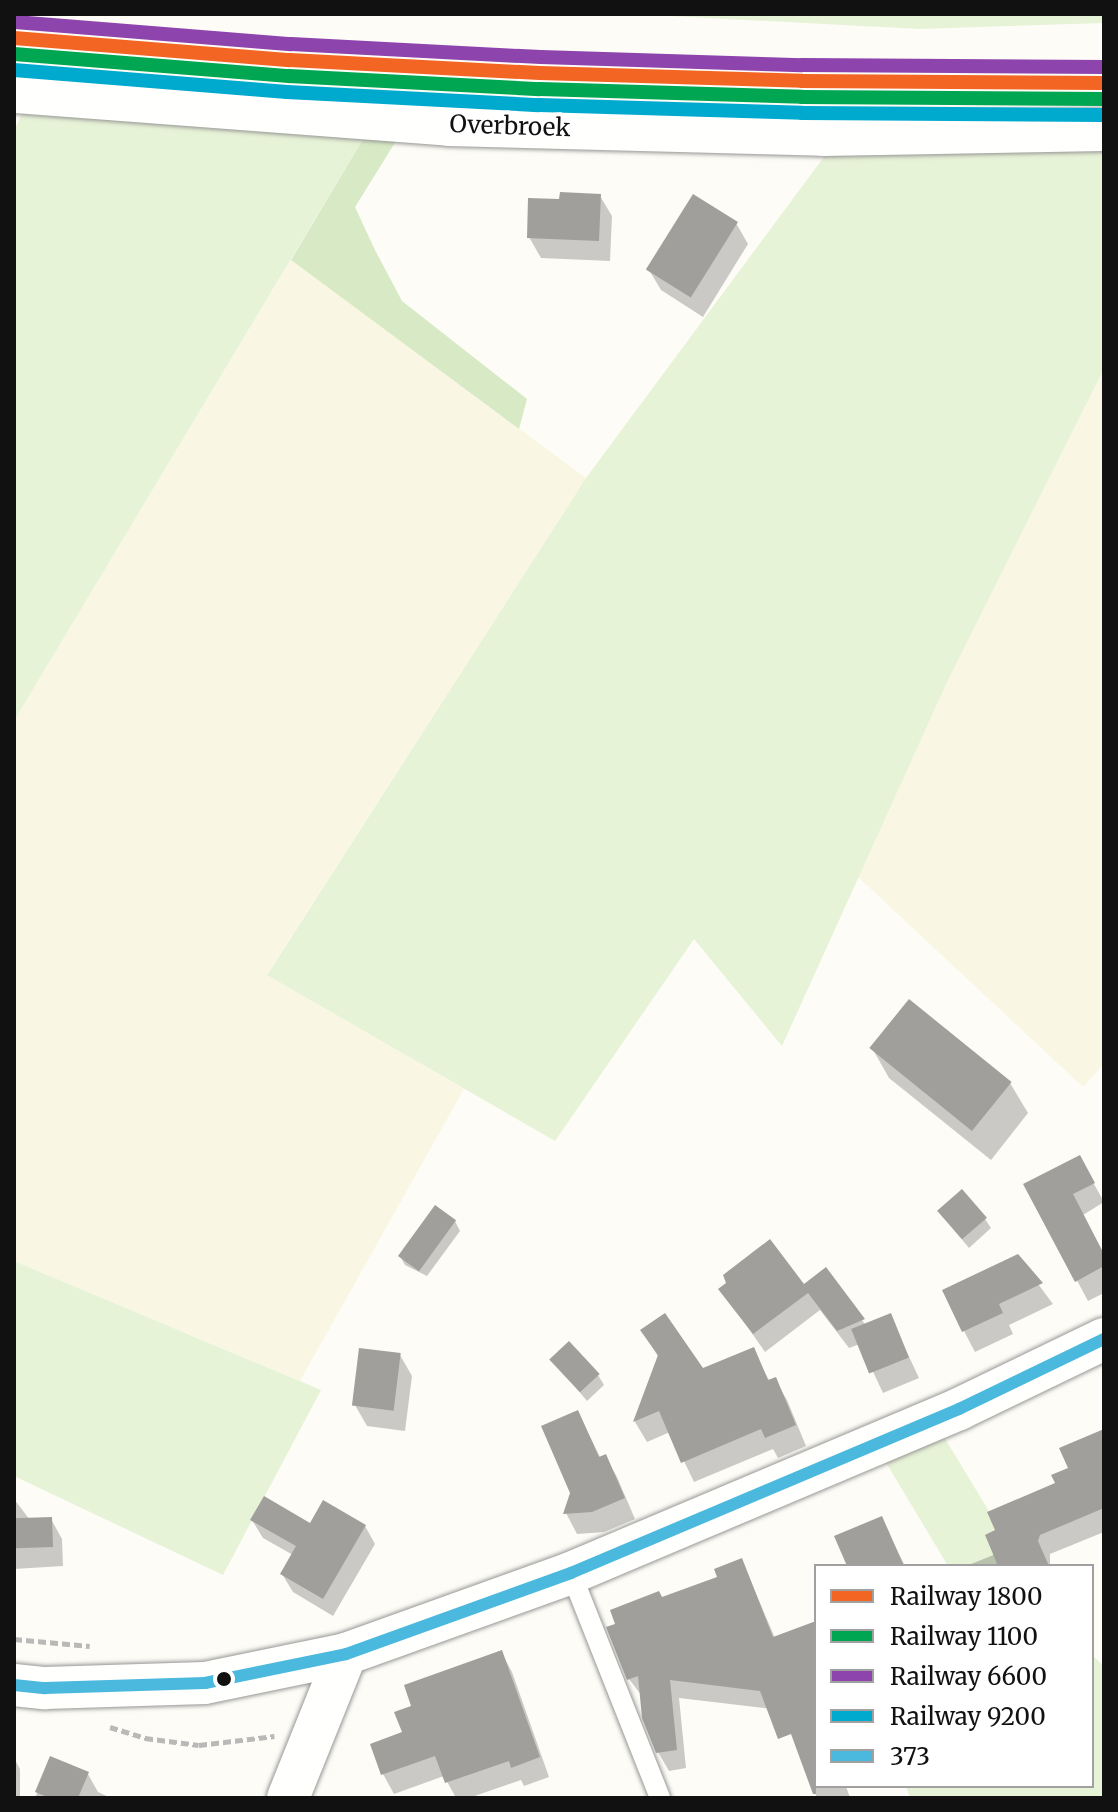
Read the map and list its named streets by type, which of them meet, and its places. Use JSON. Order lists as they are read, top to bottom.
{
  "streets": {
    "street": ["Overbroek"]
  },
  "lines": [
    "rail line 6600",
    "rail line 1800",
    "rail line 1100",
    "rail line 9200",
    "transit line 373"
  ],
  "legend": [
    "Railway 1800",
    "Railway 1100",
    "Railway 6600",
    "Railway 9200",
    "373"
  ]
}
